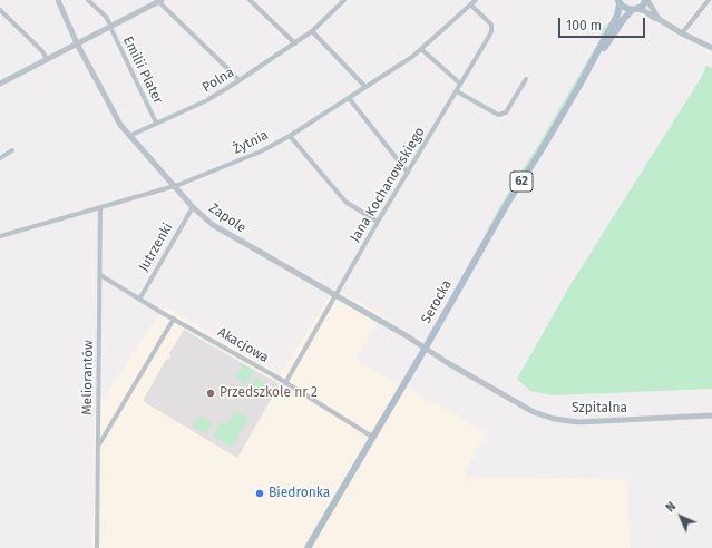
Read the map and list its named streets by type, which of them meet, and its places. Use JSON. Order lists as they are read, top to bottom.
{
  "streets": {
    "main road": ["62", "Serocka"],
    "street": [
      "Emilii Plater",
      "Polna",
      "Żytnia",
      "Jana Kochanowskiego",
      "Zapole",
      "Jutrzenki",
      "Akacjowa",
      "Meliorantów",
      "Szpitalna"
    ]
  },
  "crossings": [
    ["Emilii Plater", "Polna"],
    ["Polna", "Zapole"],
    ["Żytnia", "Jana Kochanowskiego"],
    ["Żytnia", "Zapole"],
    ["Żytnia", "Meliorantów"],
    ["62", "Serocka"],
    ["Jana Kochanowskiego", "Zapole"],
    ["Jana Kochanowskiego", "Akacjowa"],
    ["Zapole", "Jutrzenki"],
    ["Zapole", "Serocka"],
    ["Zapole", "Szpitalna"],
    ["Jutrzenki", "Akacjowa"],
    ["Serocka", "Akacjowa"],
    ["Serocka", "Szpitalna"],
    ["Akacjowa", "Meliorantów"]
  ],
  "places": ["Przedszkole nr 2", "Biedronka"],
  "scale_bar": "100 m",
  "north": "top left"
}
